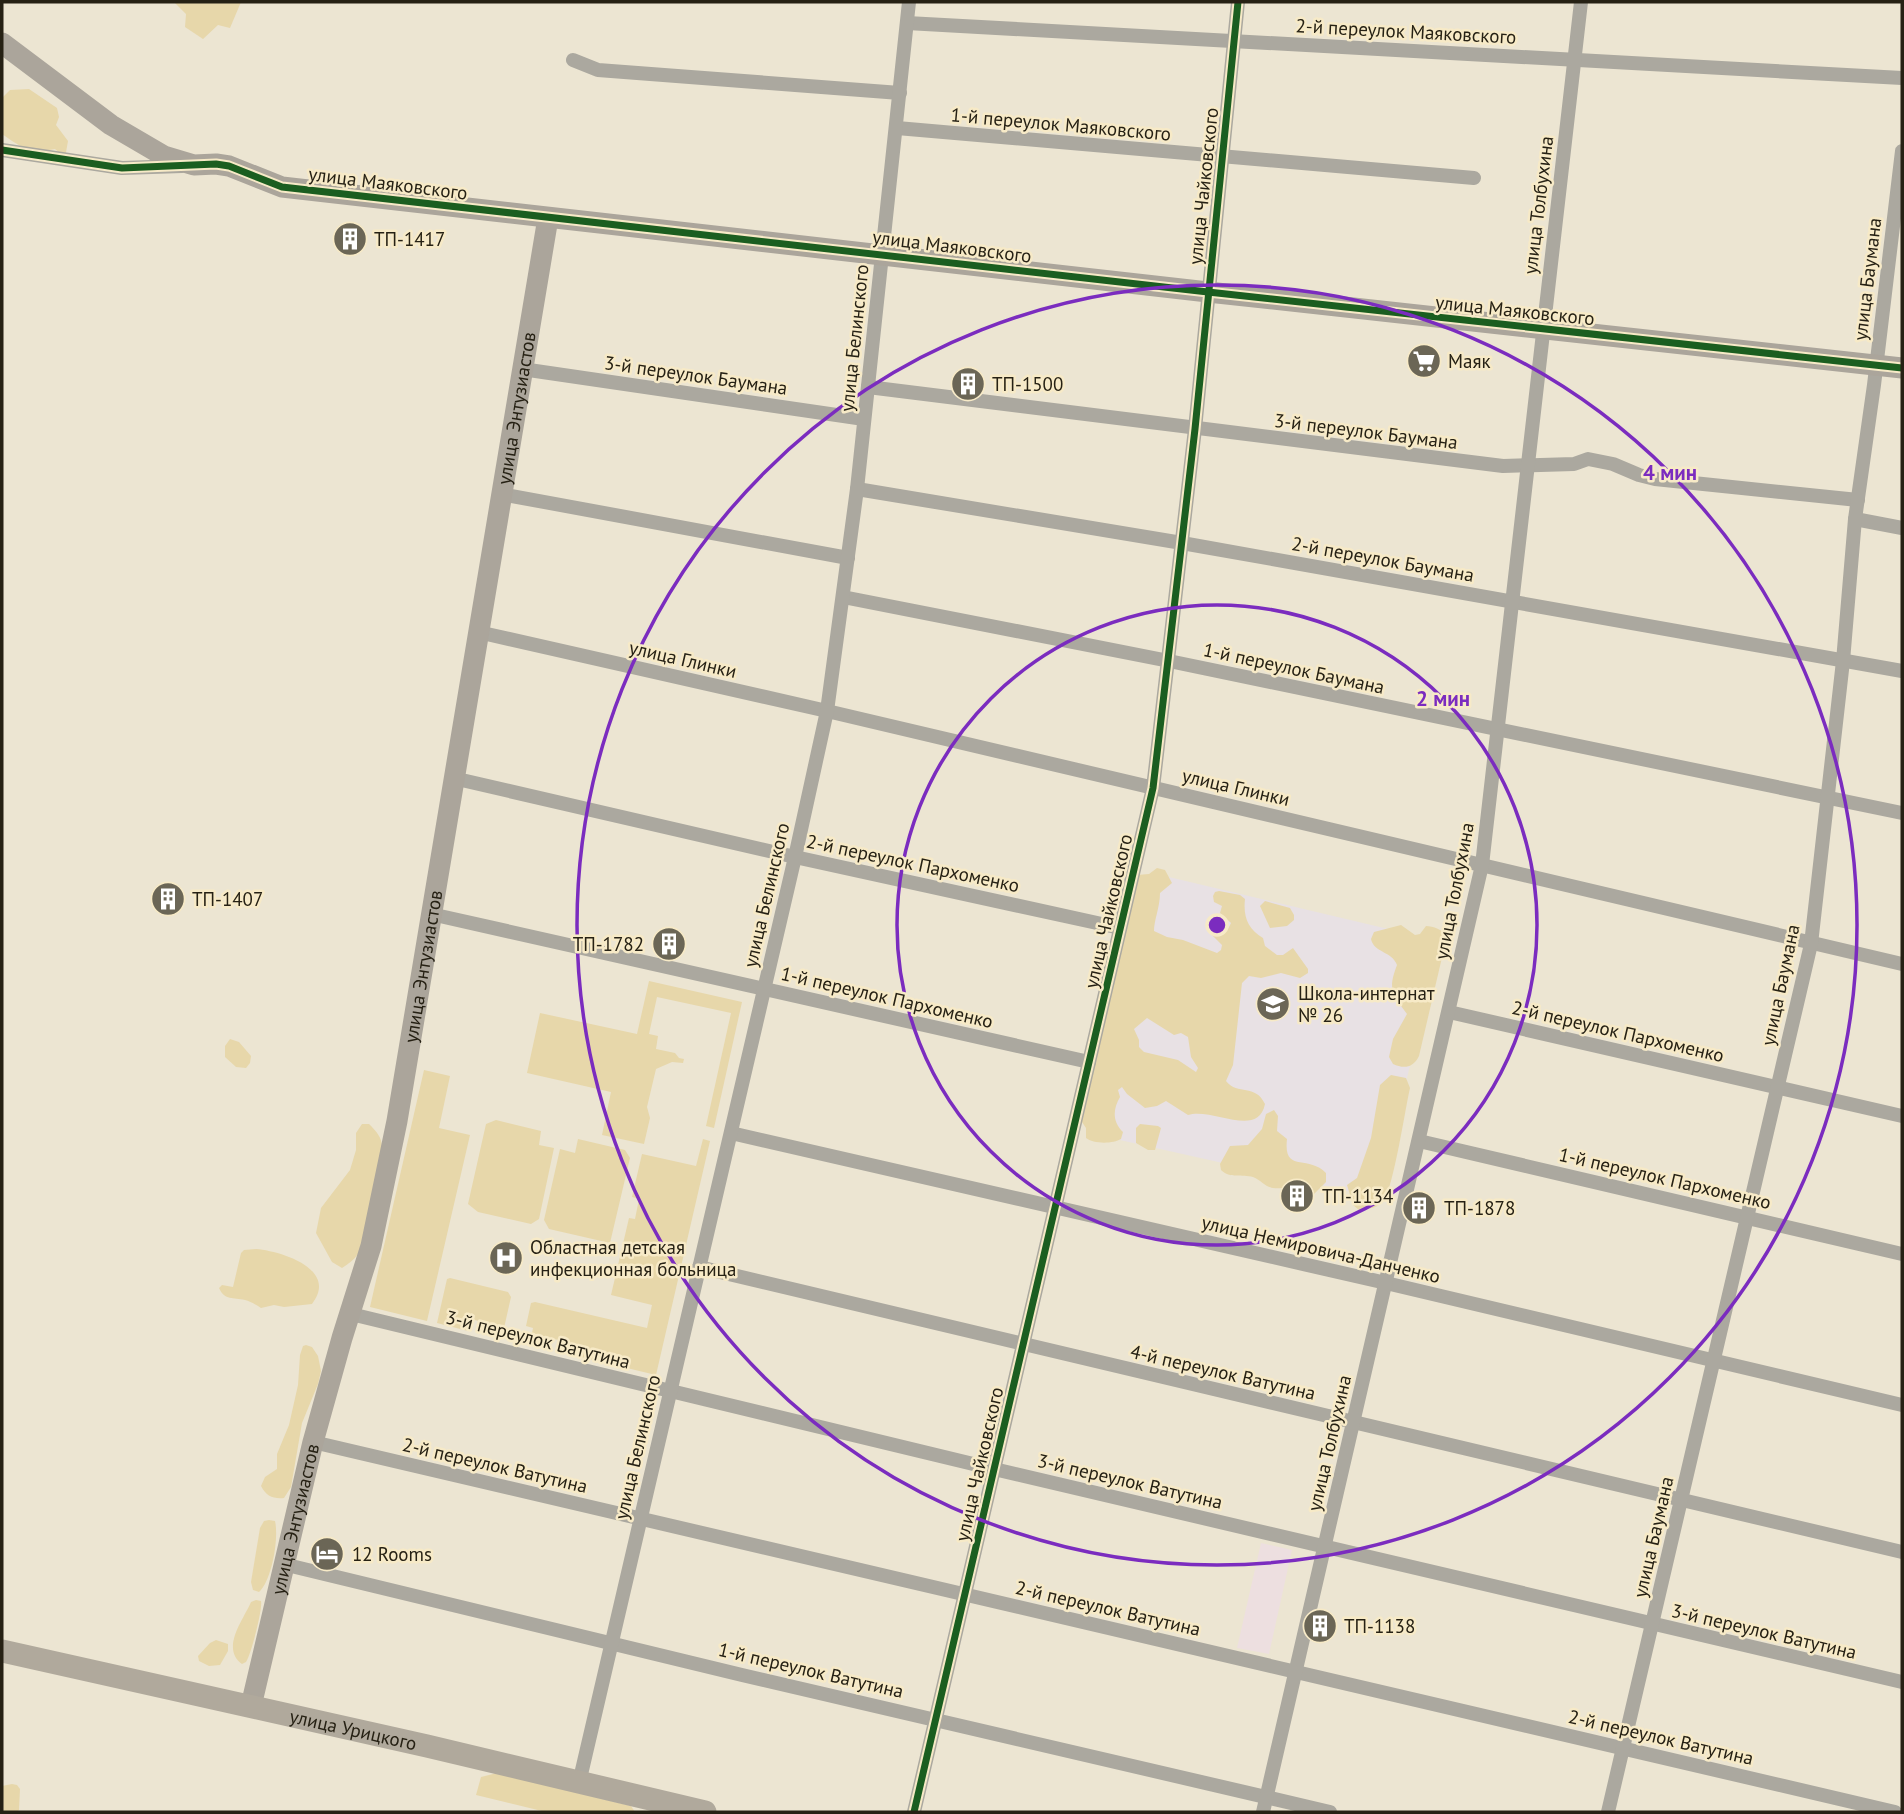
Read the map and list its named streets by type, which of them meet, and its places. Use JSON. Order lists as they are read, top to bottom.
{
  "streets": {
    "main road": ["улица Урицкого"],
    "street": [
      "2-й переулок Маяковского",
      "1-й переулок Маяковского",
      "улица Маяковского",
      "улица Чайковского",
      "улица Толбухина",
      "улица Баумана",
      "улица Белинского",
      "3-й переулок Баумана",
      "улица Энтузиастов",
      "2-й переулок Баумана",
      "улица Глинки",
      "1-й переулок Баумана",
      "2-й переулок Пархоменко",
      "1-й переулок Пархоменко",
      "улица Немировича-Данченко",
      "3-й переулок Ватутина",
      "4-й переулок Ватутина",
      "2-й переулок Ватутина",
      "1-й переулок Ватутина"
    ]
  },
  "crossings": [
    ["2-й переулок Маяковского", "улица Чайковского"],
    ["2-й переулок Маяковского", "улица Толбухина"],
    ["2-й переулок Маяковского", "улица Белинского"],
    ["1-й переулок Маяковского", "улица Чайковского"],
    ["1-й переулок Маяковского", "улица Белинского"],
    ["улица Маяковского", "улица Чайковского"],
    ["улица Маяковского", "улица Толбухина"],
    ["улица Маяковского", "улица Баумана"],
    ["улица Маяковского", "улица Белинского"],
    ["улица Маяковского", "улица Энтузиастов"],
    ["улица Чайковского", "3-й переулок Баумана"],
    ["улица Чайковского", "2-й переулок Баумана"],
    ["улица Чайковского", "улица Глинки"],
    ["улица Чайковского", "1-й переулок Баумана"],
    ["улица Чайковского", "2-й переулок Пархоменко"],
    ["улица Чайковского", "1-й переулок Пархоменко"],
    ["улица Чайковского", "улица Немировича-Данченко"],
    ["улица Чайковского", "3-й переулок Ватутина"],
    ["улица Чайковского", "4-й переулок Ватутина"],
    ["улица Чайковского", "2-й переулок Ватутина"],
    ["улица Чайковского", "1-й переулок Ватутина"],
    ["улица Толбухина", "3-й переулок Баумана"],
    ["улица Толбухина", "2-й переулок Баумана"],
    ["улица Толбухина", "улица Глинки"],
    ["улица Толбухина", "1-й переулок Баумана"],
    ["улица Толбухина", "2-й переулок Пархоменко"],
    ["улица Толбухина", "1-й переулок Пархоменко"],
    ["улица Толбухина", "улица Немировича-Данченко"],
    ["улица Толбухина", "3-й переулок Ватутина"],
    ["улица Толбухина", "4-й переулок Ватутина"],
    ["улица Толбухина", "2-й переулок Ватутина"],
    ["улица Толбухина", "1-й переулок Ватутина"],
    ["улица Баумана", "3-й переулок Баумана"],
    ["улица Баумана", "2-й переулок Баумана"],
    ["улица Баумана", "улица Глинки"],
    ["улица Баумана", "1-й переулок Баумана"],
    ["улица Баумана", "2-й переулок Пархоменко"],
    ["улица Баумана", "1-й переулок Пархоменко"],
    ["улица Баумана", "улица Немировича-Данченко"],
    ["улица Баумана", "3-й переулок Ватутина"],
    ["улица Баумана", "4-й переулок Ватутина"],
    ["улица Баумана", "2-й переулок Ватутина"],
    ["улица Белинского", "3-й переулок Баумана"],
    ["улица Белинского", "2-й переулок Баумана"],
    ["улица Белинского", "улица Глинки"],
    ["улица Белинского", "1-й переулок Баумана"],
    ["улица Белинского", "2-й переулок Пархоменко"],
    ["улица Белинского", "1-й переулок Пархоменко"],
    ["улица Белинского", "улица Немировича-Данченко"],
    ["улица Белинского", "3-й переулок Ватутина"],
    ["улица Белинского", "4-й переулок Ватутина"],
    ["улица Белинского", "2-й переулок Ватутина"],
    ["улица Белинского", "1-й переулок Ватутина"],
    ["улица Белинского", "улица Урицкого"],
    ["3-й переулок Баумана", "улица Энтузиастов"],
    ["улица Энтузиастов", "улица Глинки"],
    ["улица Энтузиастов", "2-й переулок Пархоменко"],
    ["улица Энтузиастов", "1-й переулок Пархоменко"],
    ["улица Энтузиастов", "3-й переулок Ватутина"],
    ["улица Энтузиастов", "2-й переулок Ватутина"],
    ["улица Энтузиастов", "1-й переулок Ватутина"],
    ["улица Энтузиастов", "улица Урицкого"]
  ],
  "places": {
    "building": [
      "ТП-1417",
      "ТП-1500",
      "ТП-1407",
      "ТП-1782",
      "ТП-1134",
      "ТП-1878",
      "ТП-1138"
    ],
    "supermarket": ["Маяк"],
    "school or university": ["Школа-интернат № 26"],
    "hospital": ["Областная детская инфекционная больница"],
    "hotel": ["12 Rooms"]
  },
  "rings": ["4 мин", "2 мин"]
}
